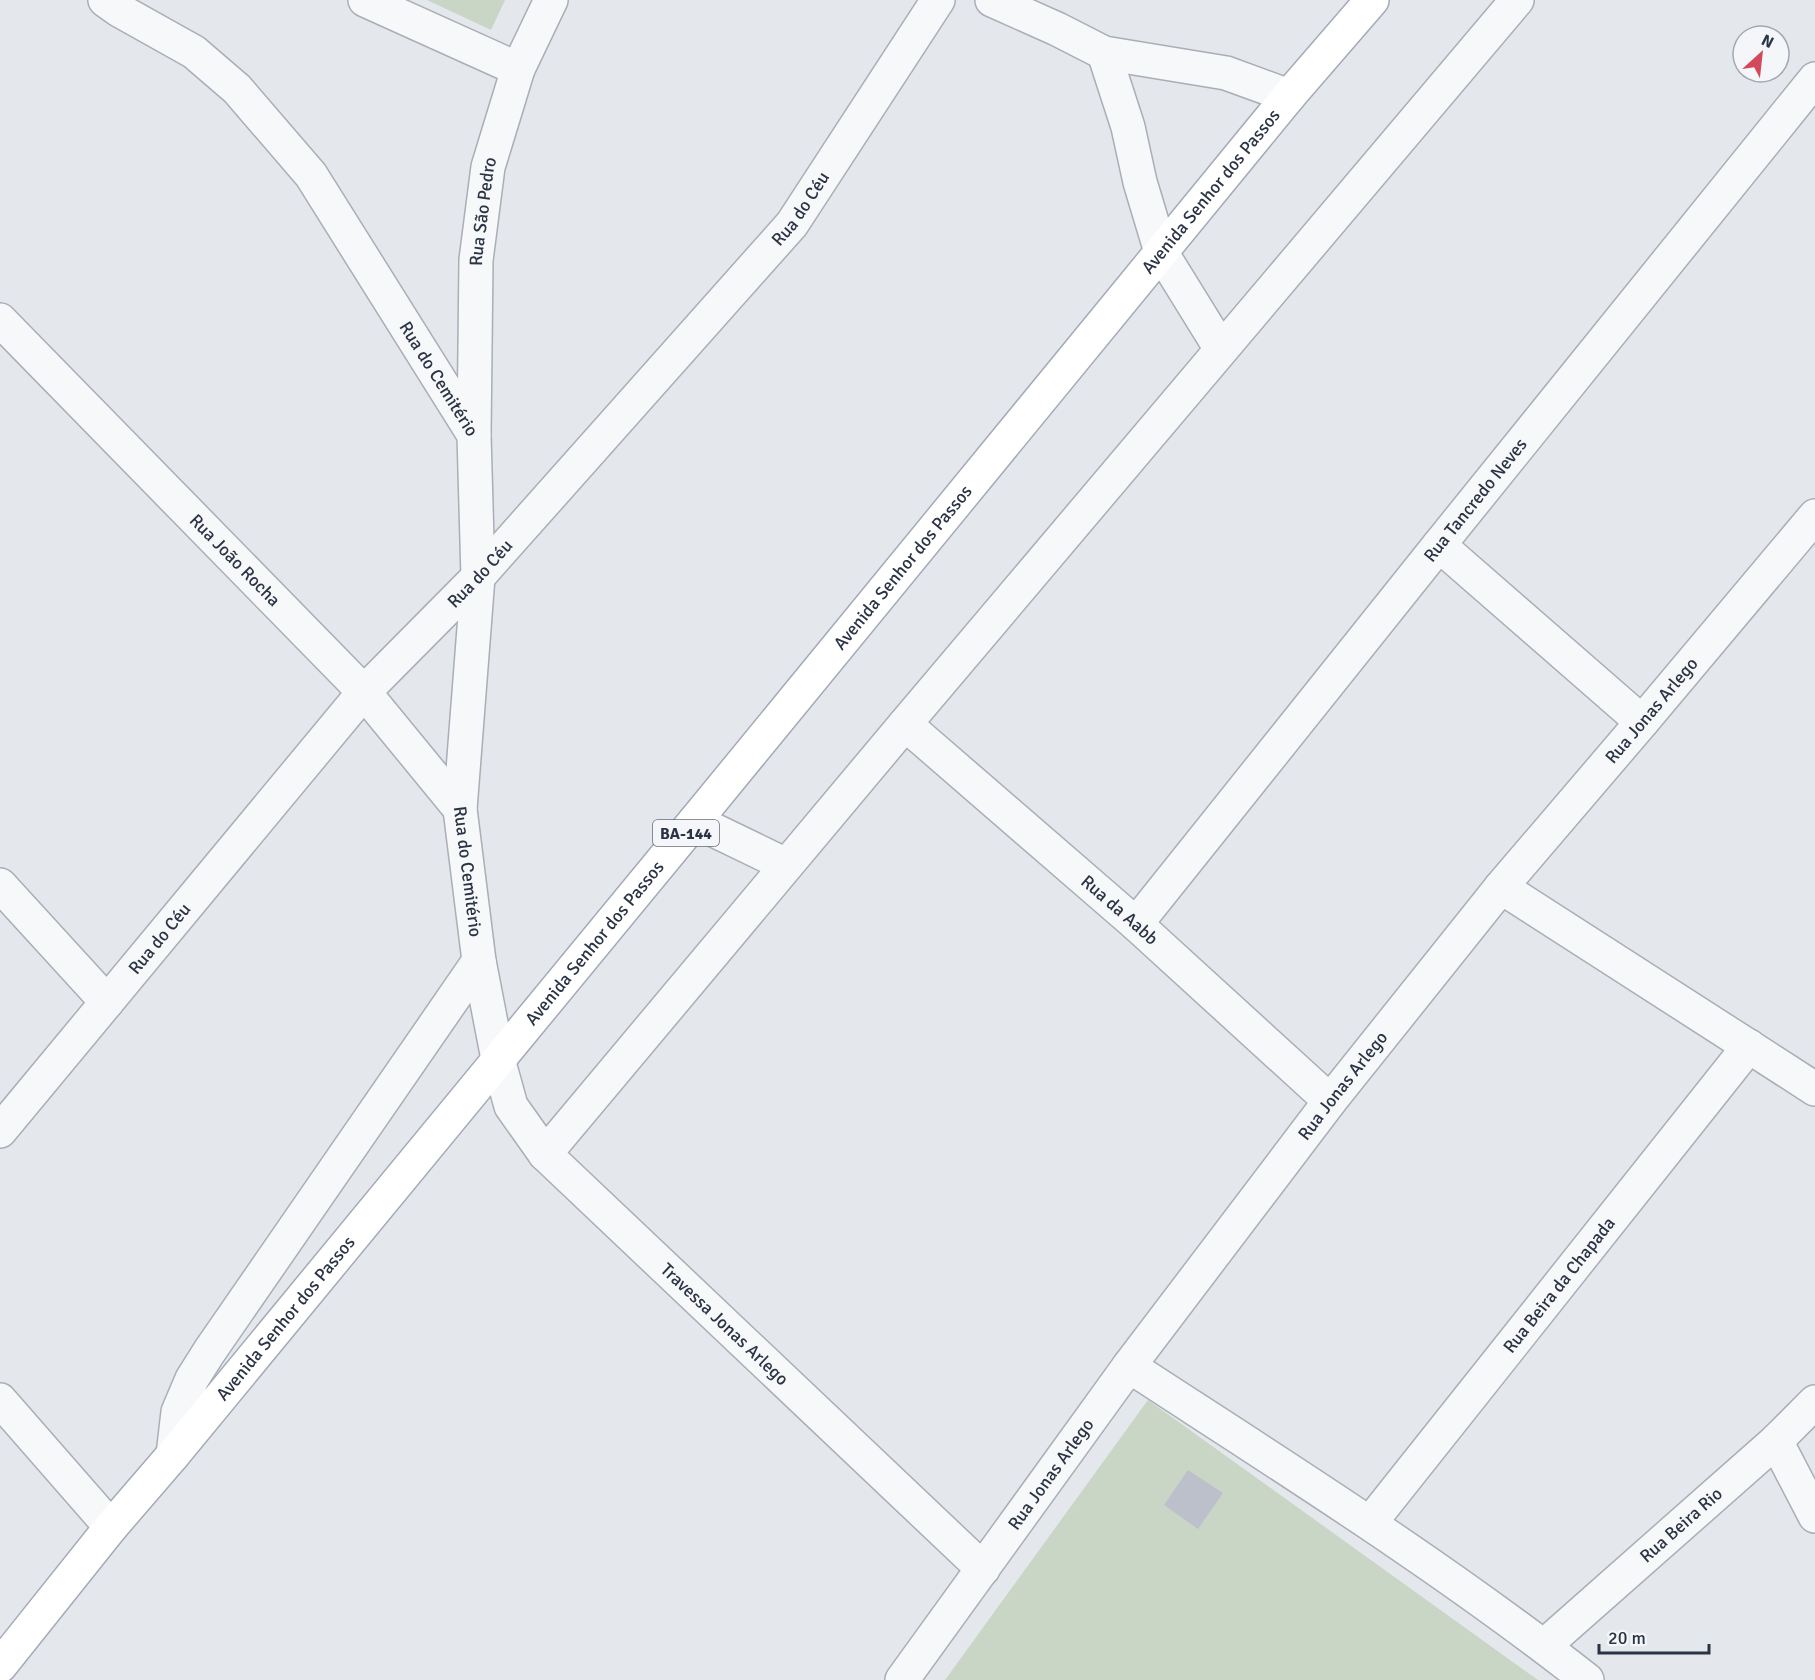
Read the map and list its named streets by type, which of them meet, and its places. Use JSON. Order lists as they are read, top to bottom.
{
  "streets": {
    "main road": ["Avenida Senhor dos Passos", "BA-144"],
    "street": [
      "Rua do Céu",
      "Rua São Pedro",
      "Rua do Cemitério",
      "Rua Tancredo Neves",
      "Rua João Rocha",
      "Rua Jonas Arlego",
      "Rua da Aabb",
      "Rua Beira da Chapada",
      "Travessa Jonas Arlego",
      "Rua Beira Rio"
    ]
  },
  "crossings": [
    ["Avenida Senhor dos Passos", "Rua do Cemitério"],
    ["Avenida Senhor dos Passos", "Travessa Jonas Arlego"],
    ["Rua do Céu", "Rua do Cemitério"],
    ["Rua do Céu", "Rua João Rocha"],
    ["Rua São Pedro", "Rua do Cemitério"],
    ["Rua do Cemitério", "Rua João Rocha"],
    ["Rua do Cemitério", "Travessa Jonas Arlego"],
    ["Rua Tancredo Neves", "Rua da Aabb"],
    ["Rua Jonas Arlego", "Rua da Aabb"],
    ["Rua Jonas Arlego", "Travessa Jonas Arlego"]
  ],
  "scale_bar": "20 m",
  "north": "top right"
}
